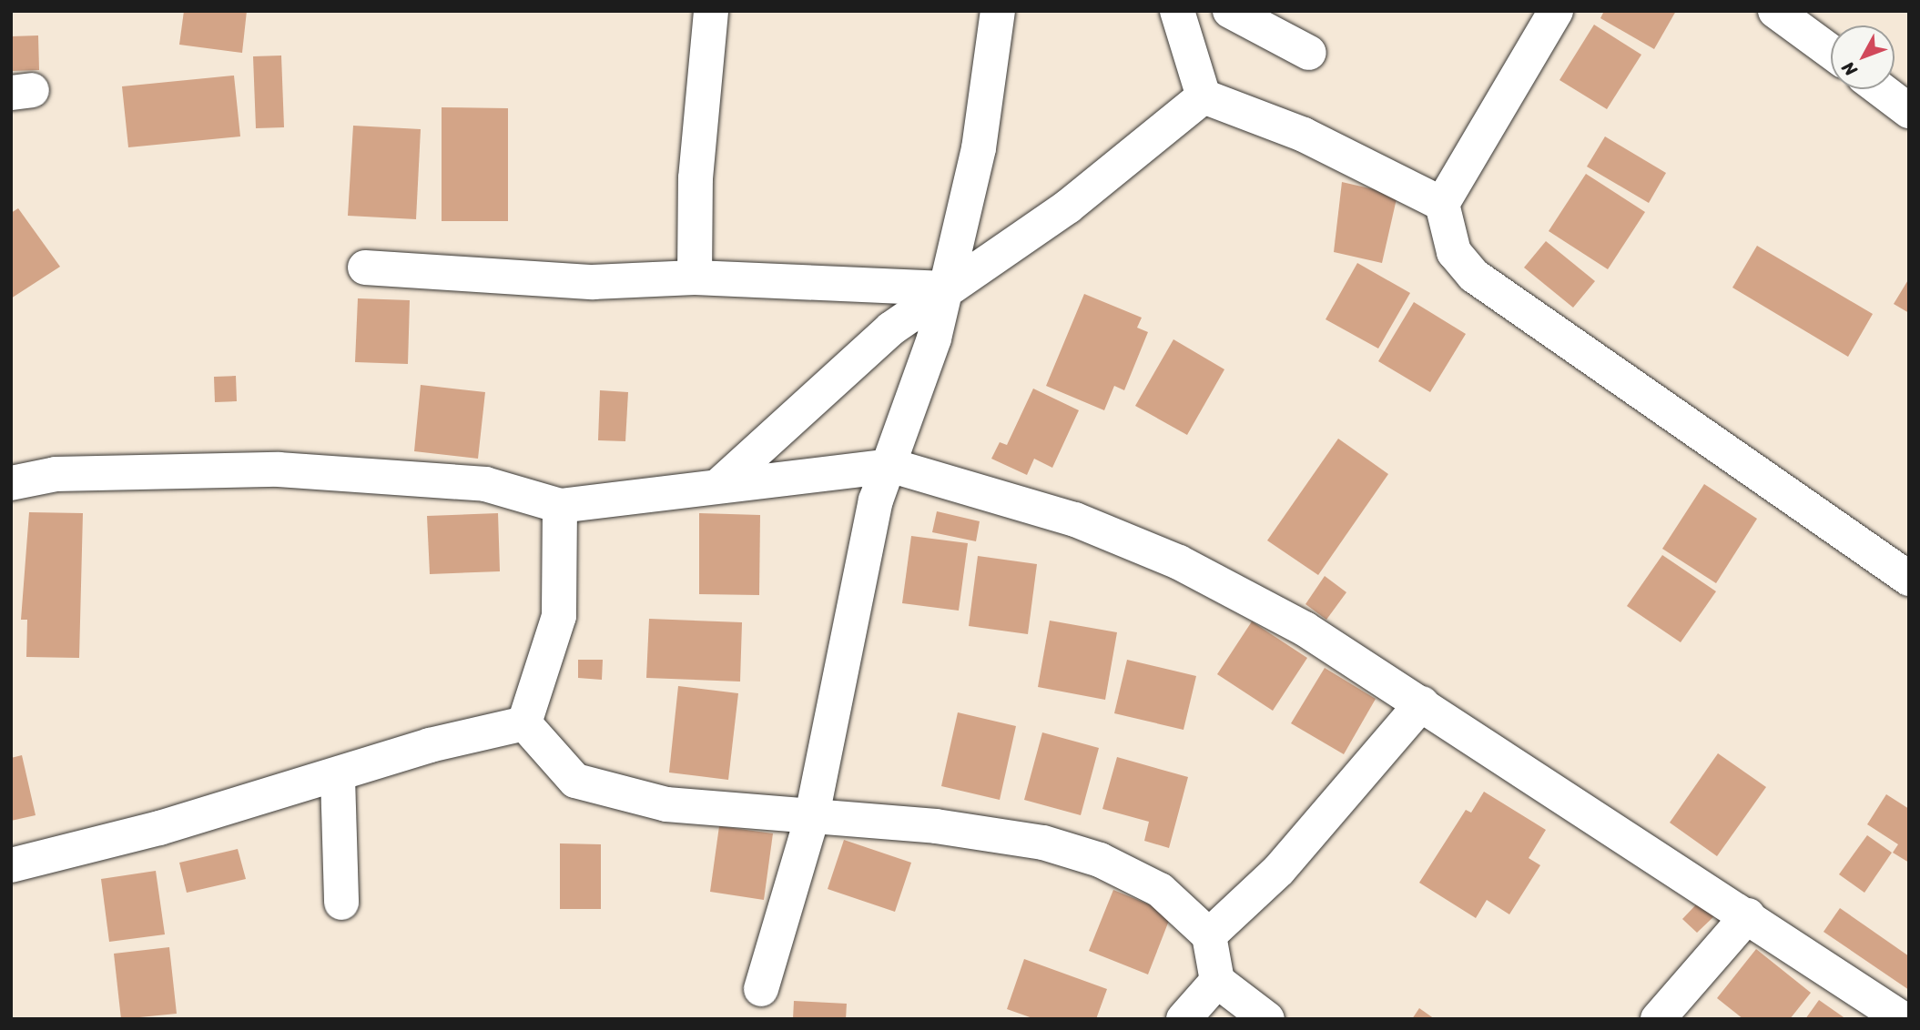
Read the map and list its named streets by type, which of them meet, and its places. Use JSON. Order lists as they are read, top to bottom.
{
  "north": "bottom left"
}
